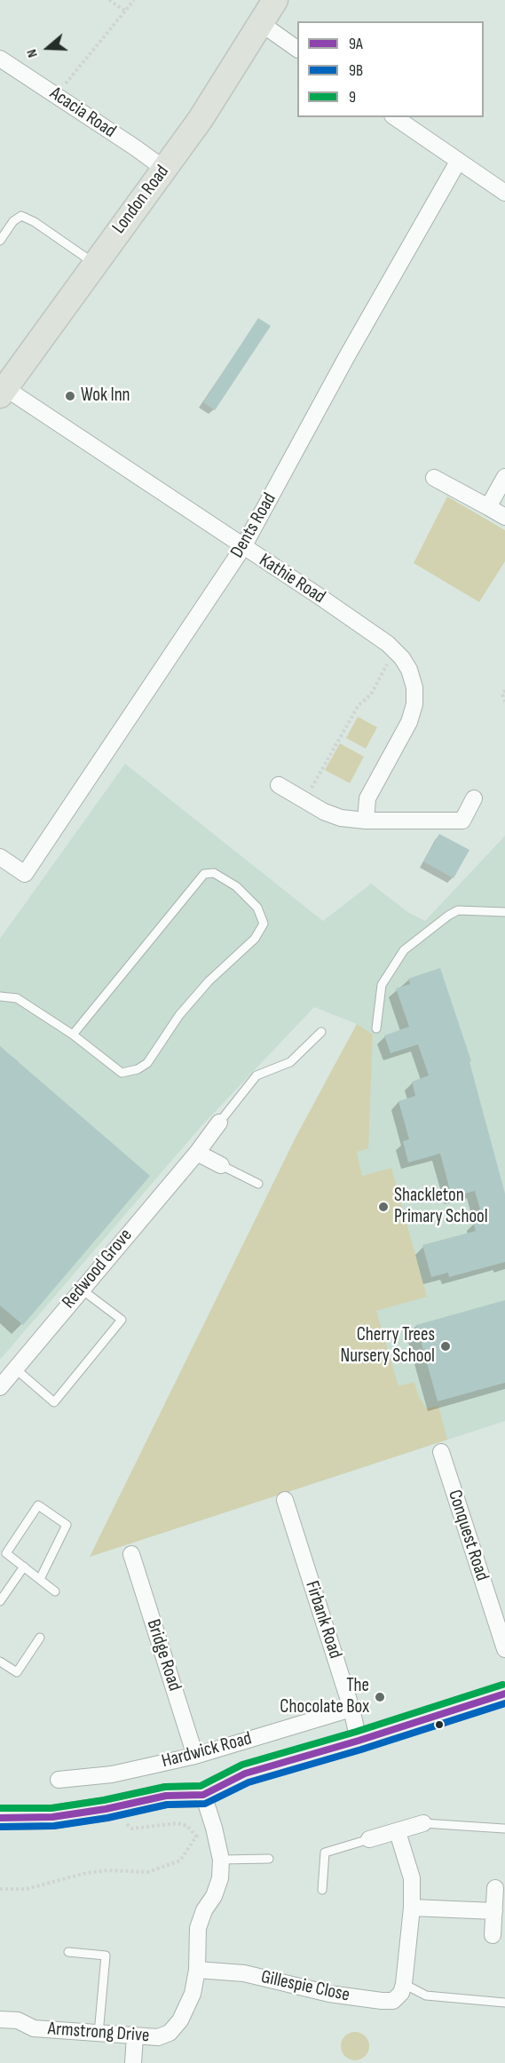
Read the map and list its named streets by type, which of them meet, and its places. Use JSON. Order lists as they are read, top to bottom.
{
  "streets": {
    "main road": ["London Road"],
    "street": [
      "Acacia Road",
      "Dents Road",
      "Kathie Road",
      "Redwood Grove",
      "Conquest Road",
      "Firbank Road",
      "Bridge Road",
      "Hardwick Road",
      "Gillespie Close",
      "Armstrong Drive"
    ]
  },
  "crossings": [
    ["Acacia Road", "London Road"],
    ["London Road", "Kathie Road"],
    ["Dents Road", "Kathie Road"],
    ["Firbank Road", "Hardwick Road"],
    ["Bridge Road", "Hardwick Road"],
    ["Gillespie Close", "Armstrong Drive"]
  ],
  "places": [
    "Wok Inn",
    "Shackleton Primary School",
    "Cherry Trees Nursery School",
    "The Chocolate Box"
  ],
  "lines": ["transit line 9", "transit line 9A", "transit line 9B"],
  "legend": ["9A", "9B", "9"],
  "north": "left"
}
